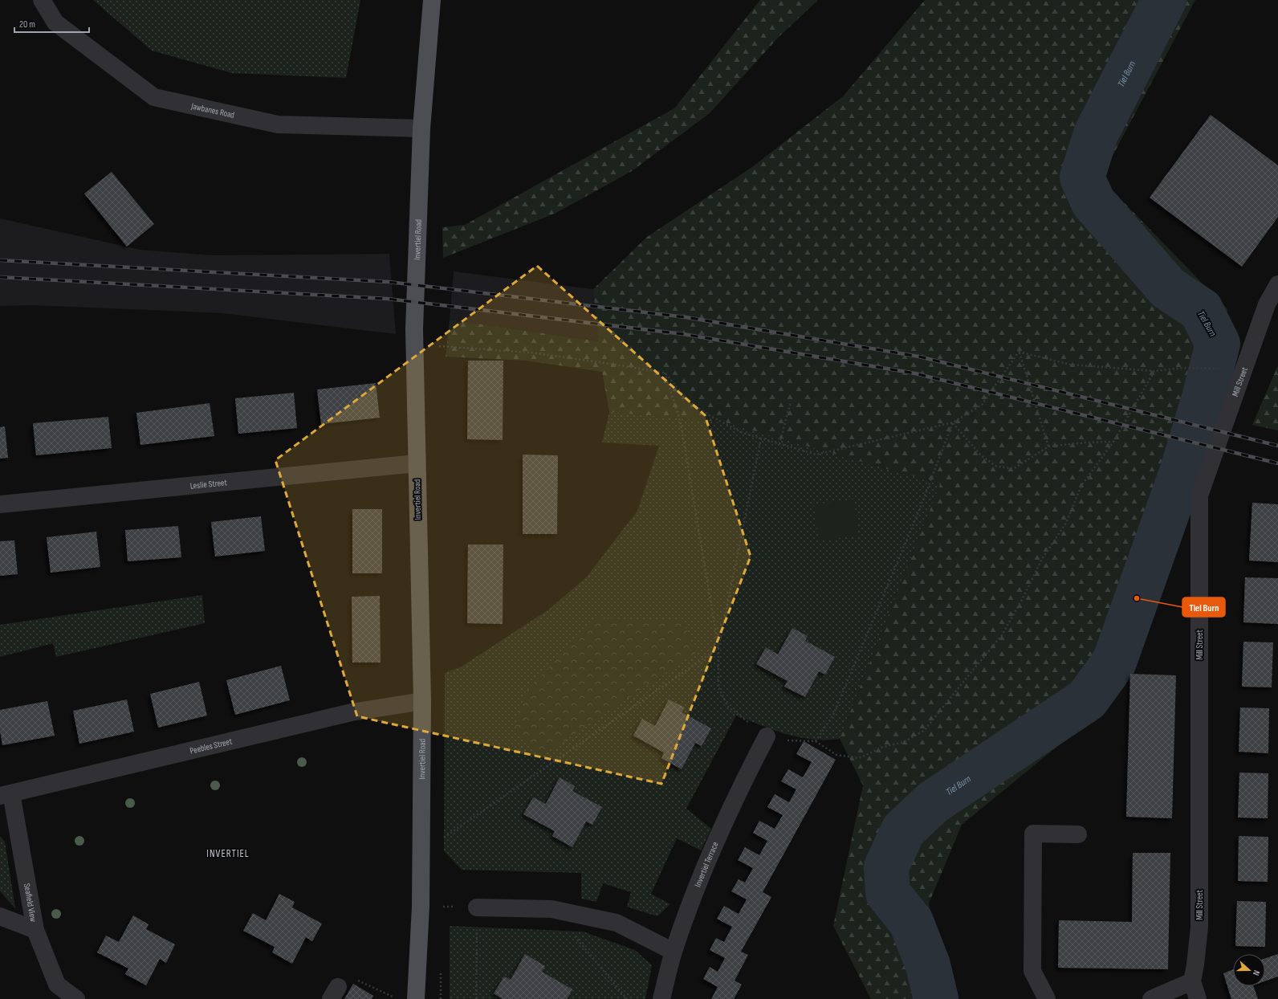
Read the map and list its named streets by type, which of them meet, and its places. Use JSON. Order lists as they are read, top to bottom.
{
  "streets": {
    "main road": ["Invertiel Road"],
    "street": [
      "Jawbanes Road",
      "Mill Street",
      "Leslie Street",
      "Peebles Street",
      "Invertiel Terrace",
      "Seafield View"
    ]
  },
  "crossings": [
    ["Jawbanes Road", "Invertiel Road"],
    ["Invertiel Road", "Leslie Street"],
    ["Invertiel Road", "Peebles Street"],
    ["Peebles Street", "Seafield View"]
  ],
  "districts": ["INVERTIEL"],
  "water": ["Tiel Burn"],
  "places": ["Tiel Burn"],
  "scale_bar": "20 m",
  "north": "right"
}
